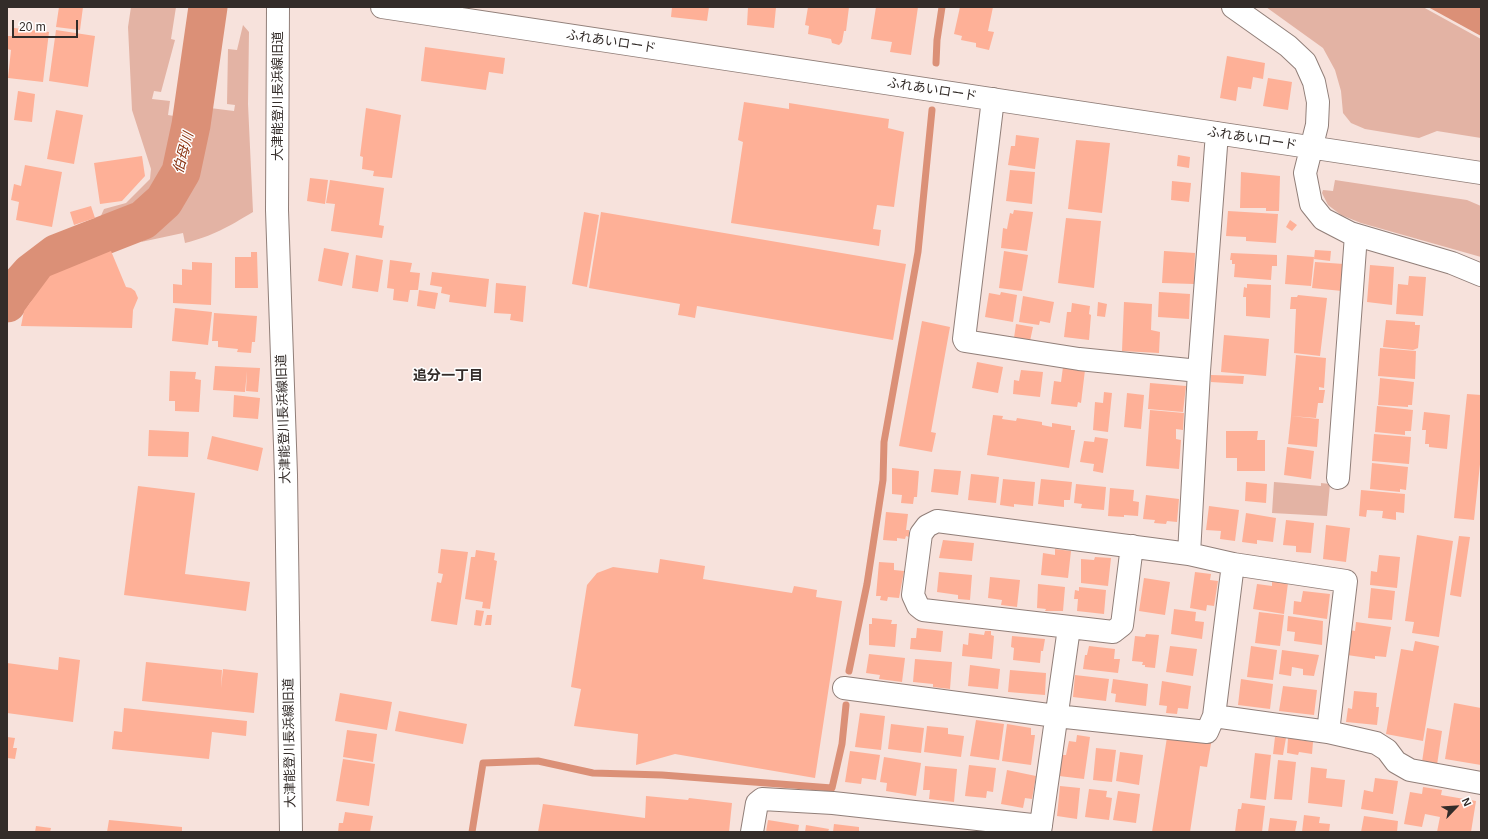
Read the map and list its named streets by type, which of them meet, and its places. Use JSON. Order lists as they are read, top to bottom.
{
  "streets": {
    "street": ["ふれあいロード", "大津能登川長浜線旧道"]
  },
  "districts": ["追分一丁目"],
  "water": ["伯母川"],
  "scale_bar": "20 m",
  "north": "top right"
}
